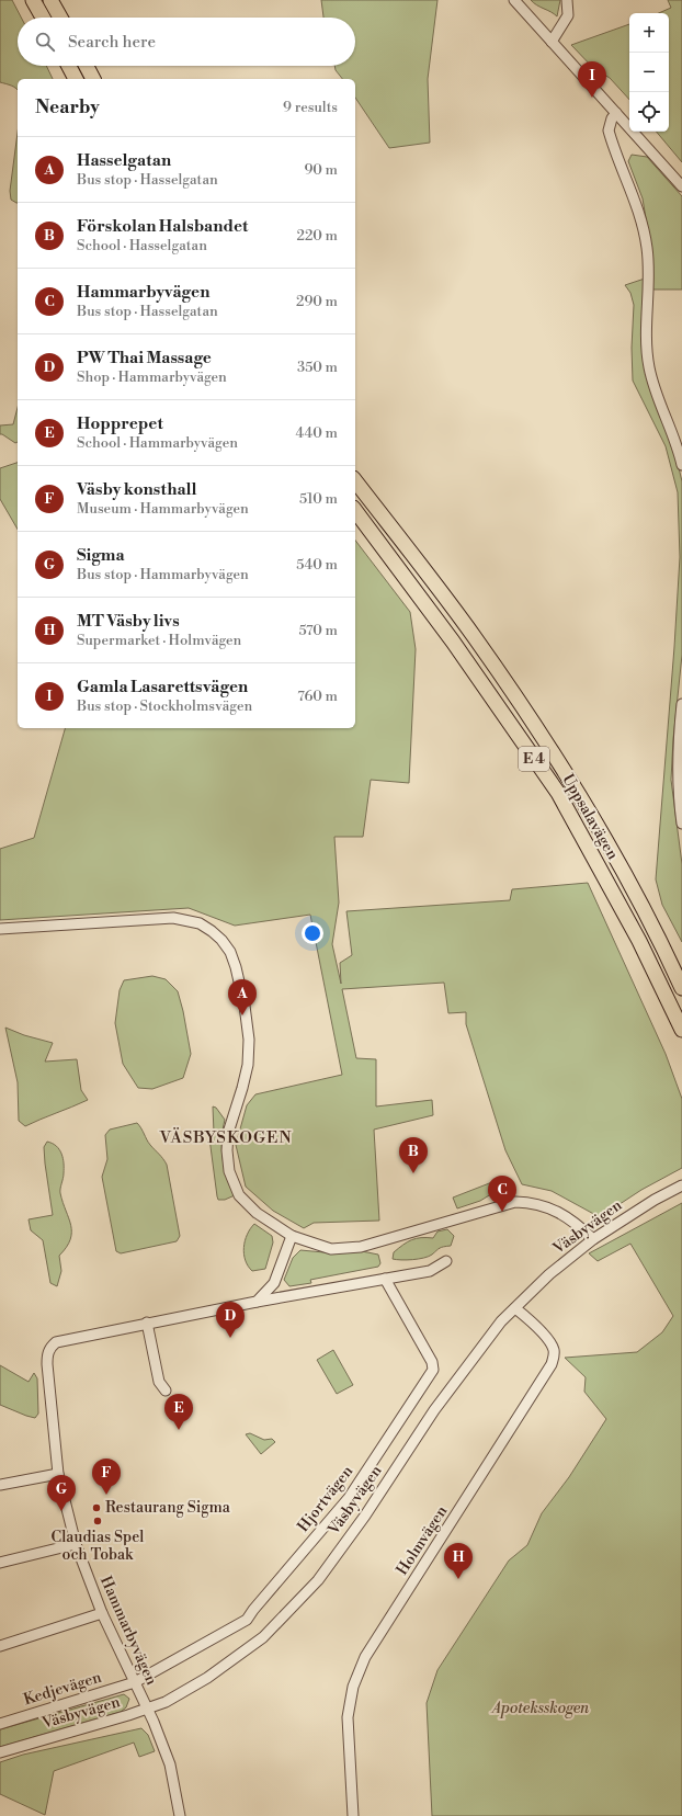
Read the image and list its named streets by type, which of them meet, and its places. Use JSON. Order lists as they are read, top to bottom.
{
  "streets": {
    "highway": ["E 4", "Uppsalavägen"],
    "street": [
      "Väsbyvägen",
      "Hjortvägen",
      "Holmvägen",
      "Hammarbyvägen",
      "Kedjevägen"
    ]
  },
  "crossings": [
    ["Väsbyvägen", "Holmvägen"],
    ["Väsbyvägen", "Hammarbyvägen"],
    ["Hjortvägen", "Hammarbyvägen"],
    ["Hjortvägen", "Kedjevägen"],
    ["Hammarbyvägen", "Kedjevägen"]
  ],
  "districts": ["VÄSBYSKOGEN"],
  "parks": ["Apoteksskogen"],
  "places": ["Restaurang Sigma", "Claudias Spel och Tobak"],
  "page": {
    "map_buttons": ["+", "−"],
    "search": "Search here",
    "pins": [
      "I",
      "A",
      "B",
      "C",
      "D",
      "E",
      "F",
      "G",
      "H"
    ],
    "heading": ["Nearby", "9 results"],
    "list": [
      {
        "mark": "A",
        "name": "Hasselgatan",
        "note": "Bus stop · Hasselgatan",
        "value": "90 m"
      },
      {
        "mark": "B",
        "name": "Förskolan Halsbandet",
        "note": "School · Hasselgatan",
        "value": "220 m"
      },
      {
        "mark": "C",
        "name": "Hammarbyvägen",
        "note": "Bus stop · Hasselgatan",
        "value": "290 m"
      },
      {
        "mark": "D",
        "name": "PW Thai Massage",
        "note": "Shop · Hammarbyvägen",
        "value": "350 m"
      },
      {
        "mark": "E",
        "name": "Hopprepet",
        "note": "School · Hammarbyvägen",
        "value": "440 m"
      },
      {
        "mark": "F",
        "name": "Väsby konsthall",
        "note": "Museum · Hammarbyvägen",
        "value": "510 m"
      },
      {
        "mark": "G",
        "name": "Sigma",
        "note": "Bus stop · Hammarbyvägen",
        "value": "540 m"
      },
      {
        "mark": "H",
        "name": "MT Väsby livs",
        "note": "Supermarket · Holmvägen",
        "value": "570 m"
      },
      {
        "mark": "I",
        "name": "Gamla Lasarettsvägen",
        "note": "Bus stop · Stockholmsvägen",
        "value": "760 m"
      }
    ]
  }
}
